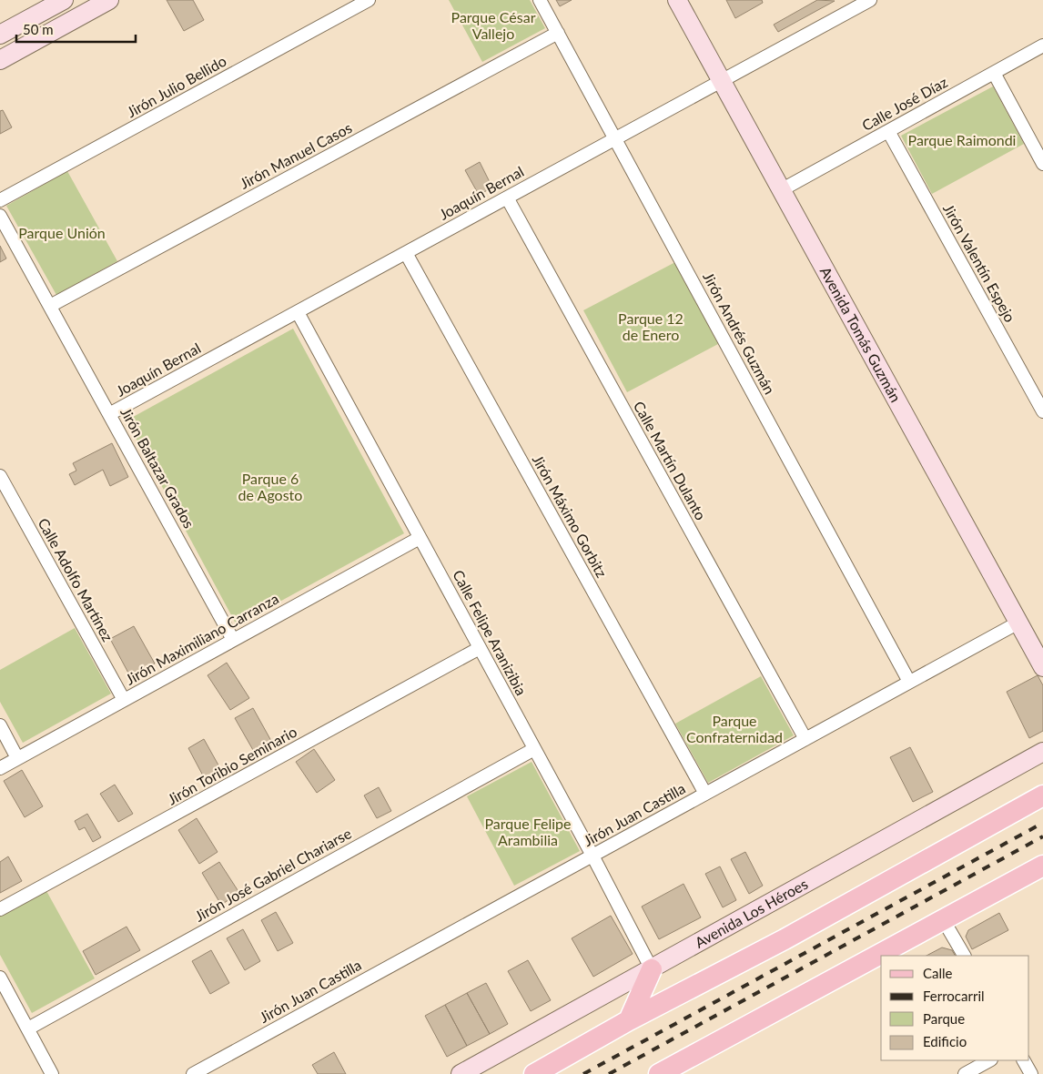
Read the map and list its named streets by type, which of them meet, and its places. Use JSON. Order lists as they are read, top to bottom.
{
  "streets": {
    "street": [
      "Jirón Julio Bellido",
      "Calle José Díaz",
      "Jirón Manuel Casos",
      "Joaquín Bernal",
      "Jirón Valentín Espejo",
      "Jirón Andrés Guzmán",
      "Avenida Tomás Guzmán",
      "Calle Martín Dulanto",
      "Jirón Baltazar Grados",
      "Jirón Máximo Gorbitz",
      "Calle Adolfo Martínez",
      "Calle Felipe Aranizibia",
      "Jirón Maximiliano Carranza",
      "Jirón Toribio Seminario",
      "Jirón Juan Castilla",
      "Jirón José Gabriel Chariarse",
      "Avenida Los Héroes"
    ]
  },
  "crossings": [
    ["Calle José Díaz", "Jirón Valentín Espejo"],
    ["Calle José Díaz", "Avenida Tomás Guzmán"],
    ["Jirón Manuel Casos", "Jirón Andrés Guzmán"],
    ["Jirón Manuel Casos", "Jirón Baltazar Grados"],
    ["Joaquín Bernal", "Jirón Andrés Guzmán"],
    ["Joaquín Bernal", "Avenida Tomás Guzmán"],
    ["Joaquín Bernal", "Calle Martín Dulanto"],
    ["Joaquín Bernal", "Jirón Baltazar Grados"],
    ["Joaquín Bernal", "Jirón Máximo Gorbitz"],
    ["Joaquín Bernal", "Calle Felipe Aranizibia"],
    ["Jirón Andrés Guzmán", "Jirón Juan Castilla"],
    ["Avenida Tomás Guzmán", "Jirón Juan Castilla"],
    ["Calle Martín Dulanto", "Jirón Juan Castilla"],
    ["Jirón Baltazar Grados", "Jirón Maximiliano Carranza"],
    ["Jirón Máximo Gorbitz", "Jirón Juan Castilla"],
    ["Calle Adolfo Martínez", "Jirón Maximiliano Carranza"],
    ["Calle Felipe Aranizibia", "Jirón Maximiliano Carranza"],
    ["Calle Felipe Aranizibia", "Jirón Toribio Seminario"],
    ["Calle Felipe Aranizibia", "Jirón Juan Castilla"],
    ["Calle Felipe Aranizibia", "Jirón José Gabriel Chariarse"],
    ["Calle Felipe Aranizibia", "Avenida Los Héroes"]
  ],
  "parks": [
    "Parque César Vallejo",
    "Parque Raimondi",
    "Parque Unión",
    "Parque 12 de Enero",
    "Parque 6 de Agosto",
    "Parque Confraternidad",
    "Parque Felipe Arambilia"
  ],
  "legend": [
    "Calle",
    "Ferrocarril",
    "Parque",
    "Edificio"
  ],
  "scale_bar": "50 m"
}
